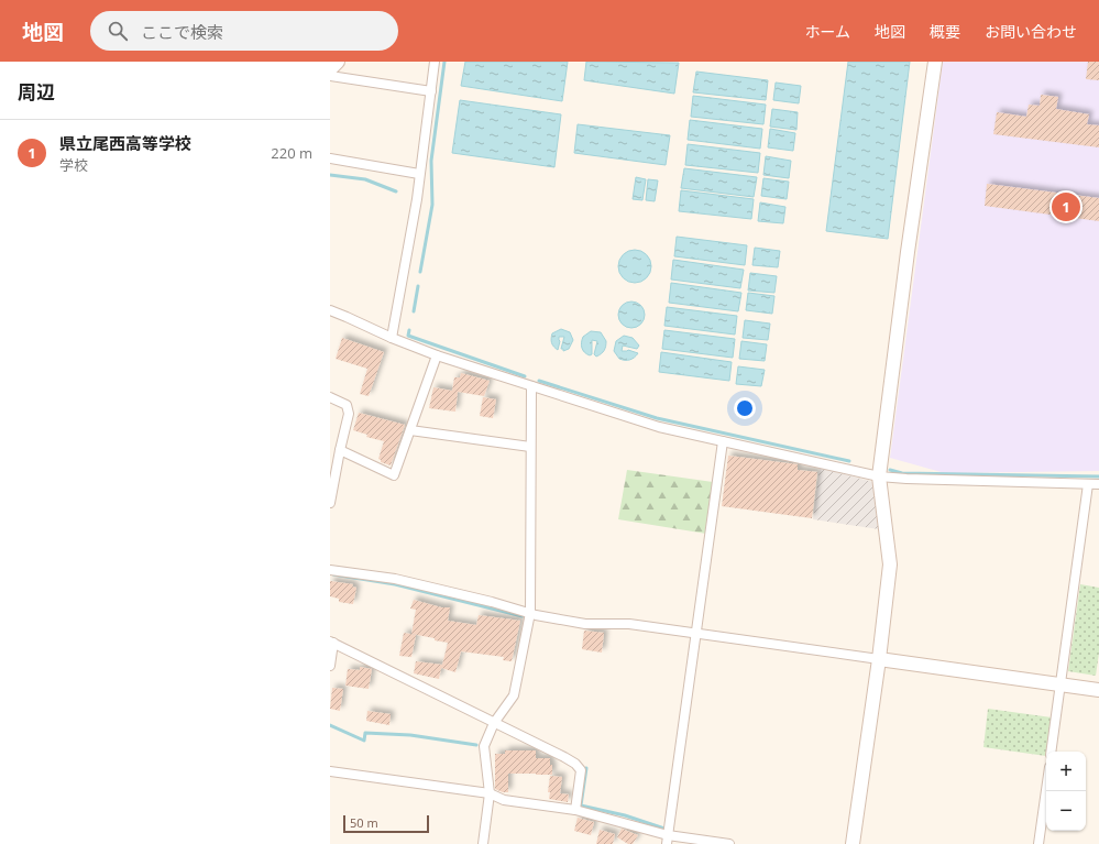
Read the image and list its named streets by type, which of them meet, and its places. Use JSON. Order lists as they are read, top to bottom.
{
  "scale_bar": "50 m",
  "page": {
    "header": "地図",
    "search": "ここで検索",
    "nav": [
      "ホーム",
      "地図",
      "概要",
      "お問い合わせ"
    ],
    "heading": "周辺",
    "list": [
      {
        "mark": "1",
        "name": "県立尾西高等学校",
        "note": "学校",
        "value": "220 m"
      }
    ],
    "pins": "1",
    "map_buttons": ["+", "−"],
    "scale": "50 m"
  }
}
